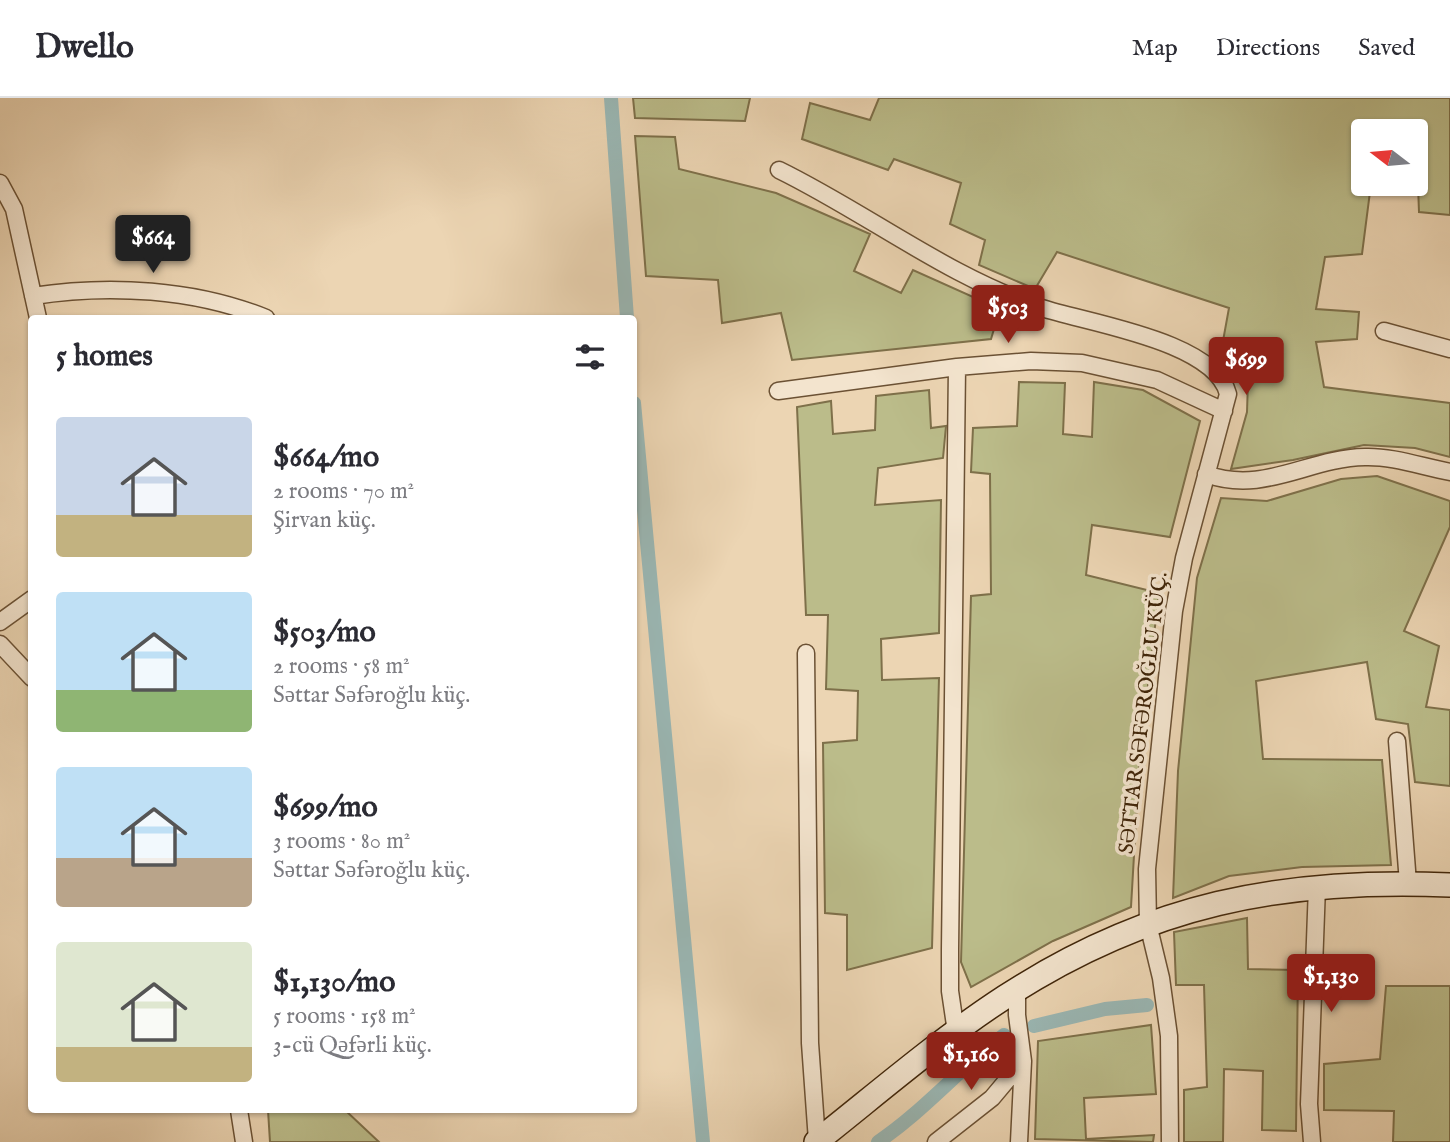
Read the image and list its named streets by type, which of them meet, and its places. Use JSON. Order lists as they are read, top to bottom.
{
  "streets": {
    "street": ["SƏTTAR SƏFƏROĞLU KÜÇ."]
  },
  "north": "left",
  "page": {
    "header": "Dwello",
    "nav": ["Map", "Directions", "Saved"],
    "price": [
      "$664",
      "$503",
      "$699",
      "$1,130",
      "$1,160"
    ],
    "heading": "5 homes",
    "list": [
      {
        "name": "$664/mo",
        "note": "2 rooms · 70 m² · Şirvan küç."
      },
      {
        "name": "$503/mo",
        "note": "2 rooms · 58 m² · Səttar Səfəroğlu küç."
      },
      {
        "name": "$699/mo",
        "note": "3 rooms · 80 m² · Səttar Səfəroğlu küç."
      },
      {
        "name": "$1,130/mo",
        "note": "5 rooms · 158 m² · 3-cü Qəfərli küç."
      }
    ]
  }
}
